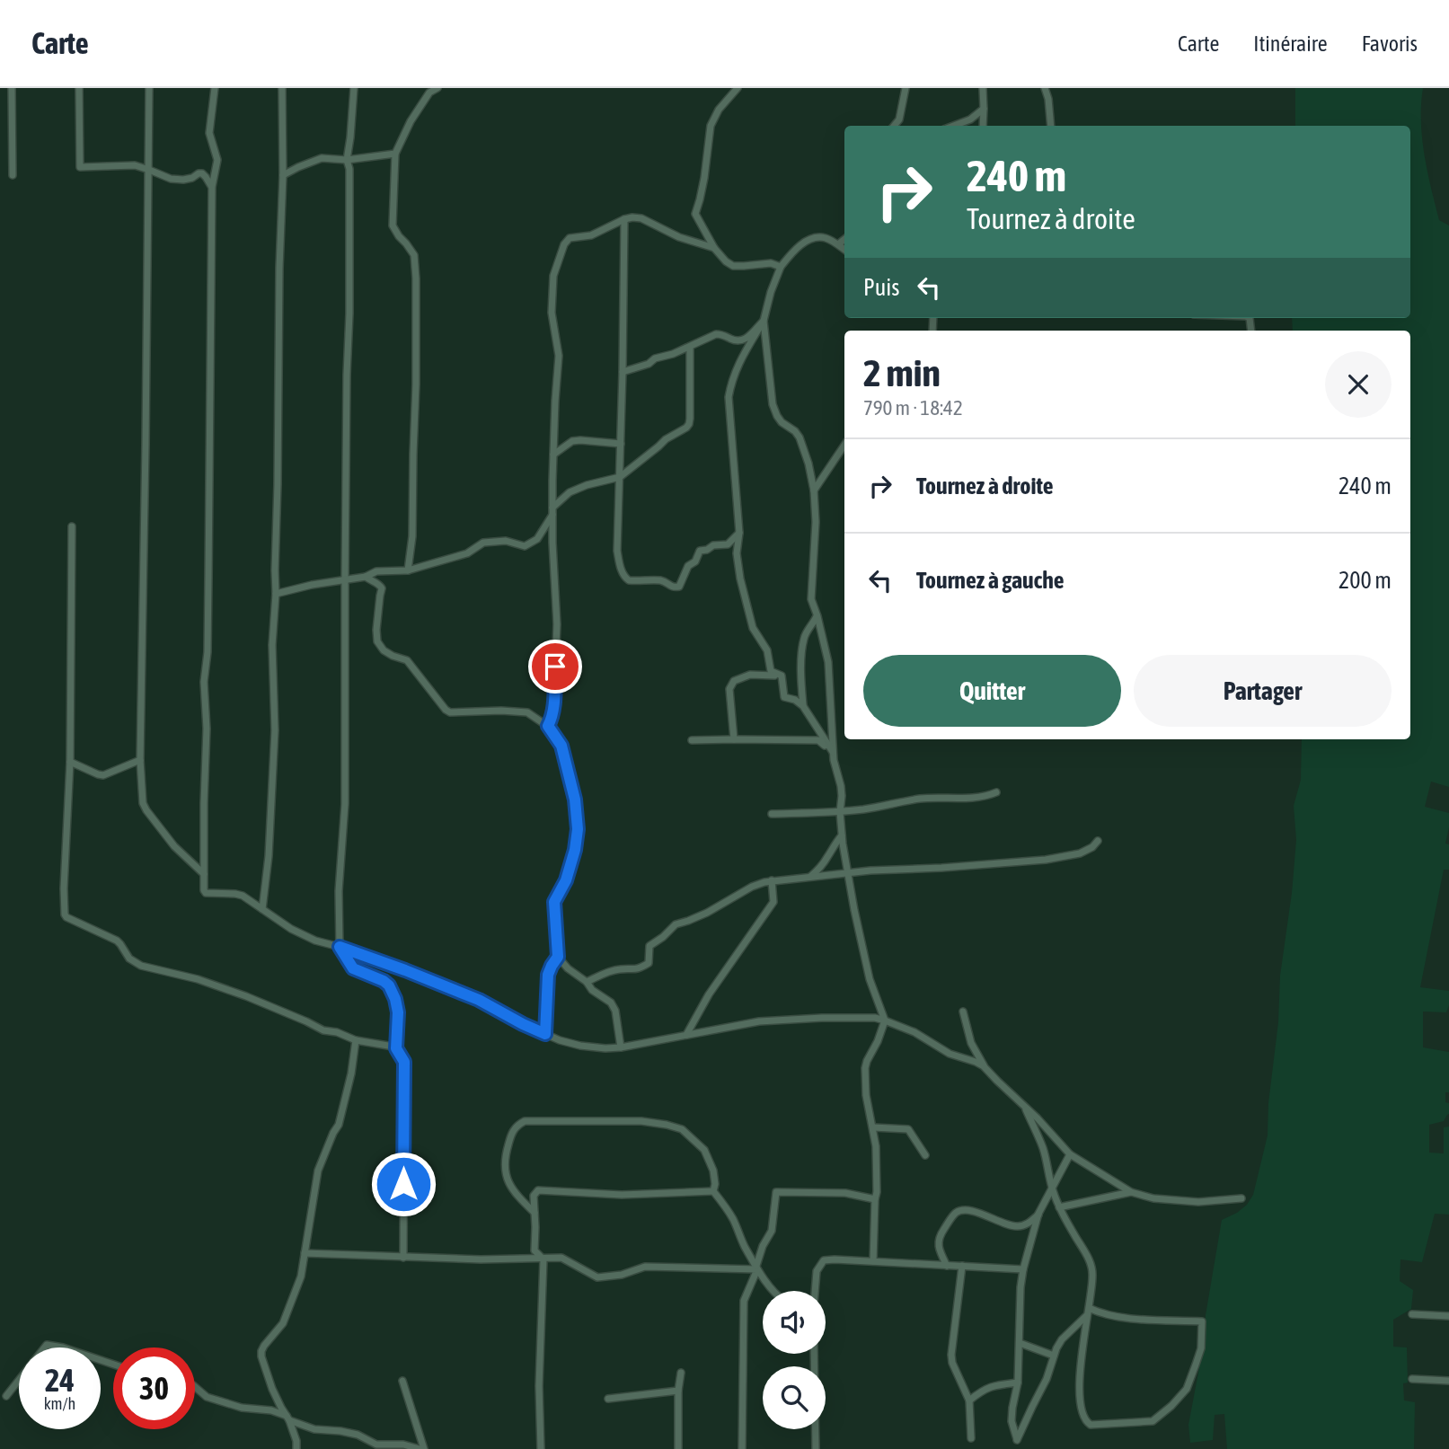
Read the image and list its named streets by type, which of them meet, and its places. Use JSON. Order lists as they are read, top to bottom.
{
  "page": {
    "header": "Carte",
    "nav": ["Carte", "Itinéraire", "Favoris"],
    "turn": ["240 m", "Tournez à droite"],
    "then": "Puis",
    "heading": ["2 min", "790 m · 18:42"],
    "list": [
      {
        "name": "Tournez à droite",
        "value": "240 m"
      },
      {
        "name": "Tournez à gauche",
        "value": "200 m"
      }
    ],
    "buttons": ["Quitter", "Partager"],
    "speed": "24 km/h",
    "limit": "30"
  }
}
